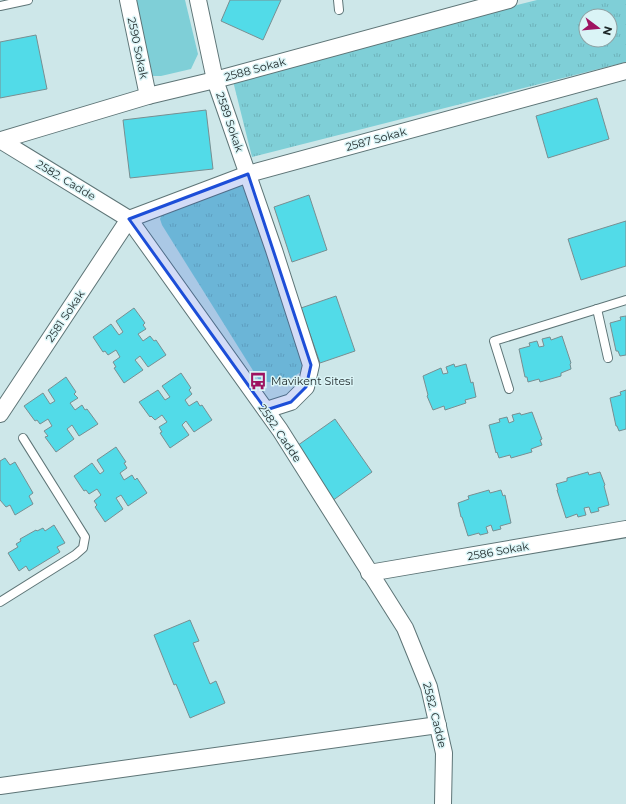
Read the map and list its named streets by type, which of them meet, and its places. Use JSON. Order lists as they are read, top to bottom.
{
  "streets": {
    "street": [
      "2590 Sokak",
      "2588 Sokak",
      "2589 Sokak",
      "2587 Sokak",
      "2582. Cadde",
      "2581 Sokak",
      "2586 Sokak"
    ]
  },
  "crossings": [
    ["2590 Sokak", "2588 Sokak"],
    ["2588 Sokak", "2589 Sokak"],
    ["2588 Sokak", "2582. Cadde"],
    ["2589 Sokak", "2587 Sokak"],
    ["2589 Sokak", "2582. Cadde"],
    ["2587 Sokak", "2582. Cadde"],
    ["2587 Sokak", "2581 Sokak"],
    ["2582. Cadde", "2581 Sokak"],
    ["2582. Cadde", "2586 Sokak"]
  ],
  "places": {
    "bus stop": ["Mavikent Sitesi"]
  },
  "north": "right"
}
